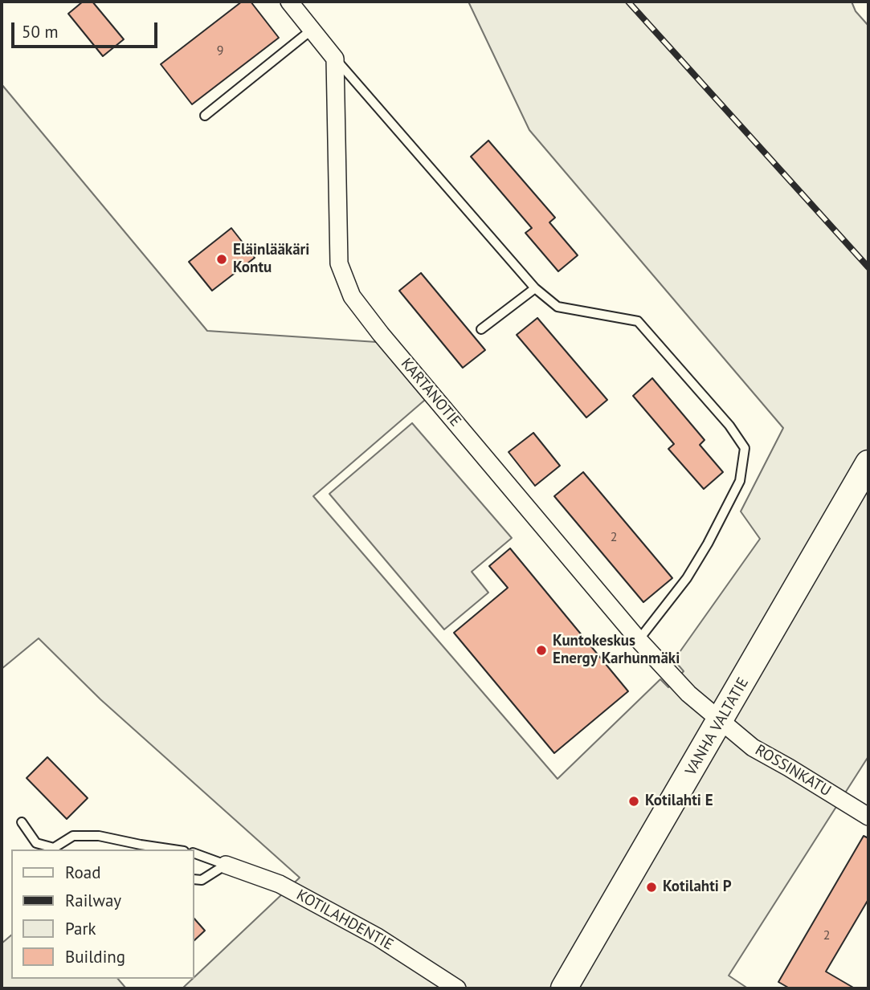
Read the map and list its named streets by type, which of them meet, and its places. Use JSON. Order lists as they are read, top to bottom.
{
  "streets": {
    "main road": ["VANHA VALTATIE"],
    "street": ["KARTANOTIE", "ROSSINKATU", "KOTILAHDENTIE"]
  },
  "crossings": [
    ["KARTANOTIE", "VANHA VALTATIE"],
    ["KARTANOTIE", "ROSSINKATU"],
    ["VANHA VALTATIE", "ROSSINKATU"]
  ],
  "places": [
    "Eläinlääkäri Kontu",
    "Kuntokeskus Energy Karhunmäki",
    "Kotilahti E",
    "Kotilahti P"
  ],
  "house_numbers": ["9", "2", "2"],
  "legend": [
    "Road",
    "Railway",
    "Park",
    "Building"
  ],
  "scale_bar": "50 m"
}
